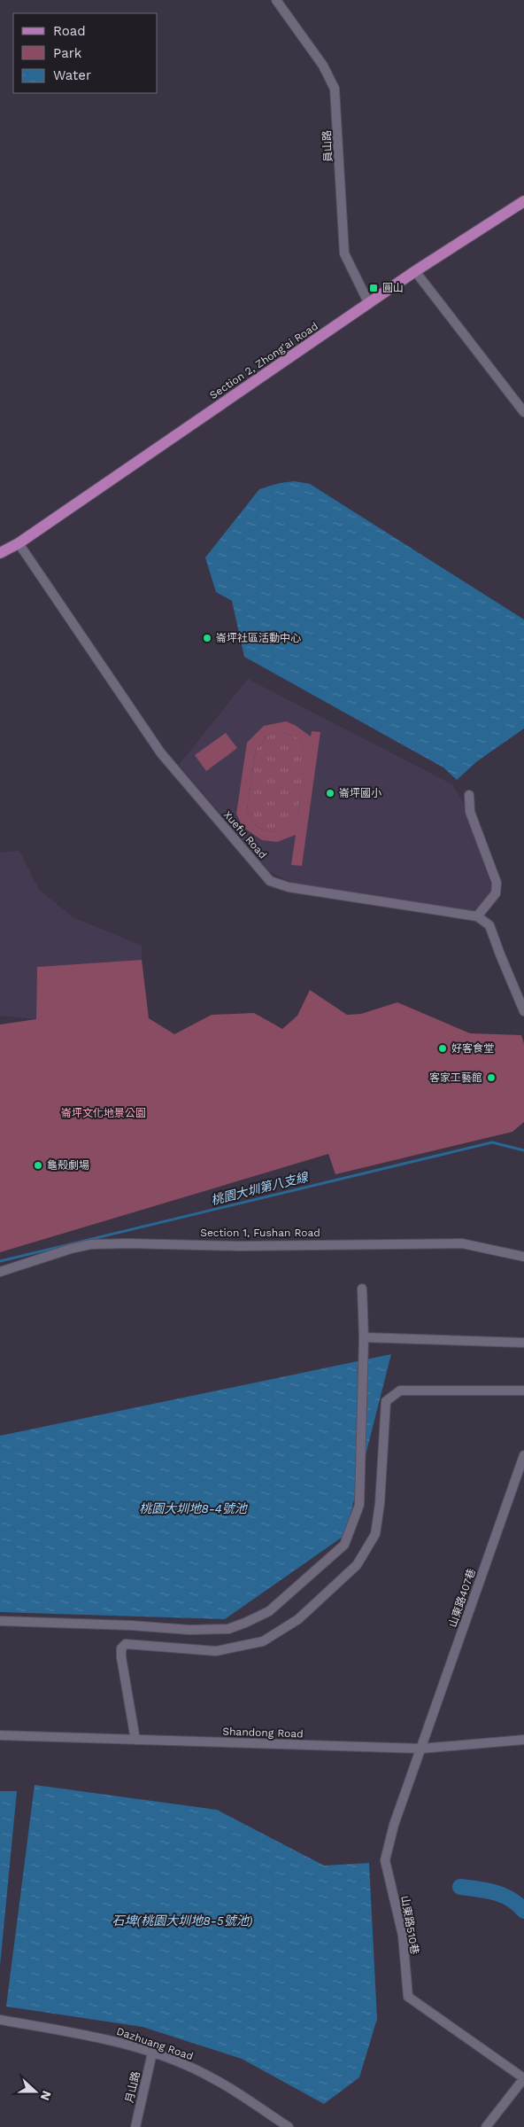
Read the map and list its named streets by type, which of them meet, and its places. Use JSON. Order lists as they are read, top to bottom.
{
  "streets": {
    "main road": ["Section 2, Zhong'ai Road"],
    "street": [
      "員山路",
      "Xuefu Road",
      "Section 1, Fushan Road",
      "山東路407巷",
      "Shandong Road",
      "山東路510巷",
      "Dazhuang Road",
      "月山路"
    ]
  },
  "crossings": [
    ["員山路", "Section 2, Zhong'ai Road"],
    ["Section 2, Zhong'ai Road", "Xuefu Road"],
    ["山東路407巷", "Shandong Road"],
    ["山東路407巷", "山東路510巷"],
    ["Shandong Road", "山東路510巷"],
    ["Dazhuang Road", "月山路"]
  ],
  "water": ["桃園大圳第八支線", "桃園大圳地8-4號池", "石埤(桃園大圳地8-5號池)"],
  "parks": ["崙坪文化地景公園"],
  "places": {
    "transit": ["圓山"],
    "other": [
      "崙坪社區活動中心",
      "崙坪國小",
      "好客食堂",
      "客家工藝館",
      "龜殼劇場"
    ]
  },
  "legend": ["Road", "Park", "Water"],
  "north": "right"
}
